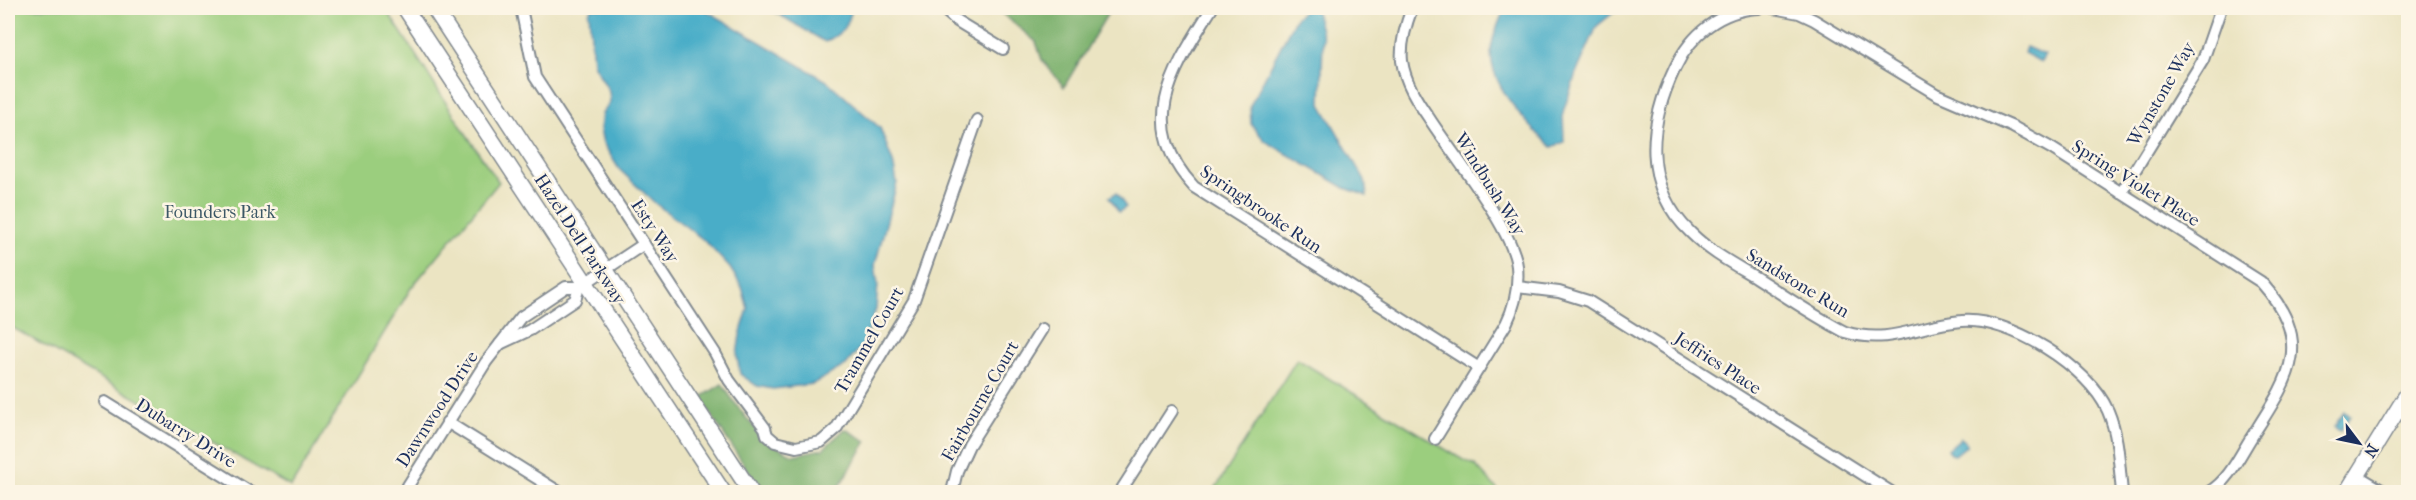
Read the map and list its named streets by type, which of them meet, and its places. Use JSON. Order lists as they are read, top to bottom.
{
  "streets": {
    "main road": ["Hazel Dell Parkway"],
    "street": [
      "Wynstone Way",
      "Spring Violet Place",
      "Windbush Way",
      "Springbrooke Run",
      "Esty Way",
      "Sandstone Run",
      "Trammel Court",
      "Jeffries Place",
      "Fairbourne Court",
      "Dawnwood Drive",
      "Dubarry Drive"
    ]
  },
  "crossings": [
    ["Wynstone Way", "Spring Violet Place"],
    ["Windbush Way", "Springbrooke Run"],
    ["Windbush Way", "Jeffries Place"],
    ["Esty Way", "Trammel Court"],
    ["Esty Way", "Dawnwood Drive"],
    ["Hazel Dell Parkway", "Dawnwood Drive"]
  ],
  "parks": ["Founders Park"],
  "north": "bottom right"
}
